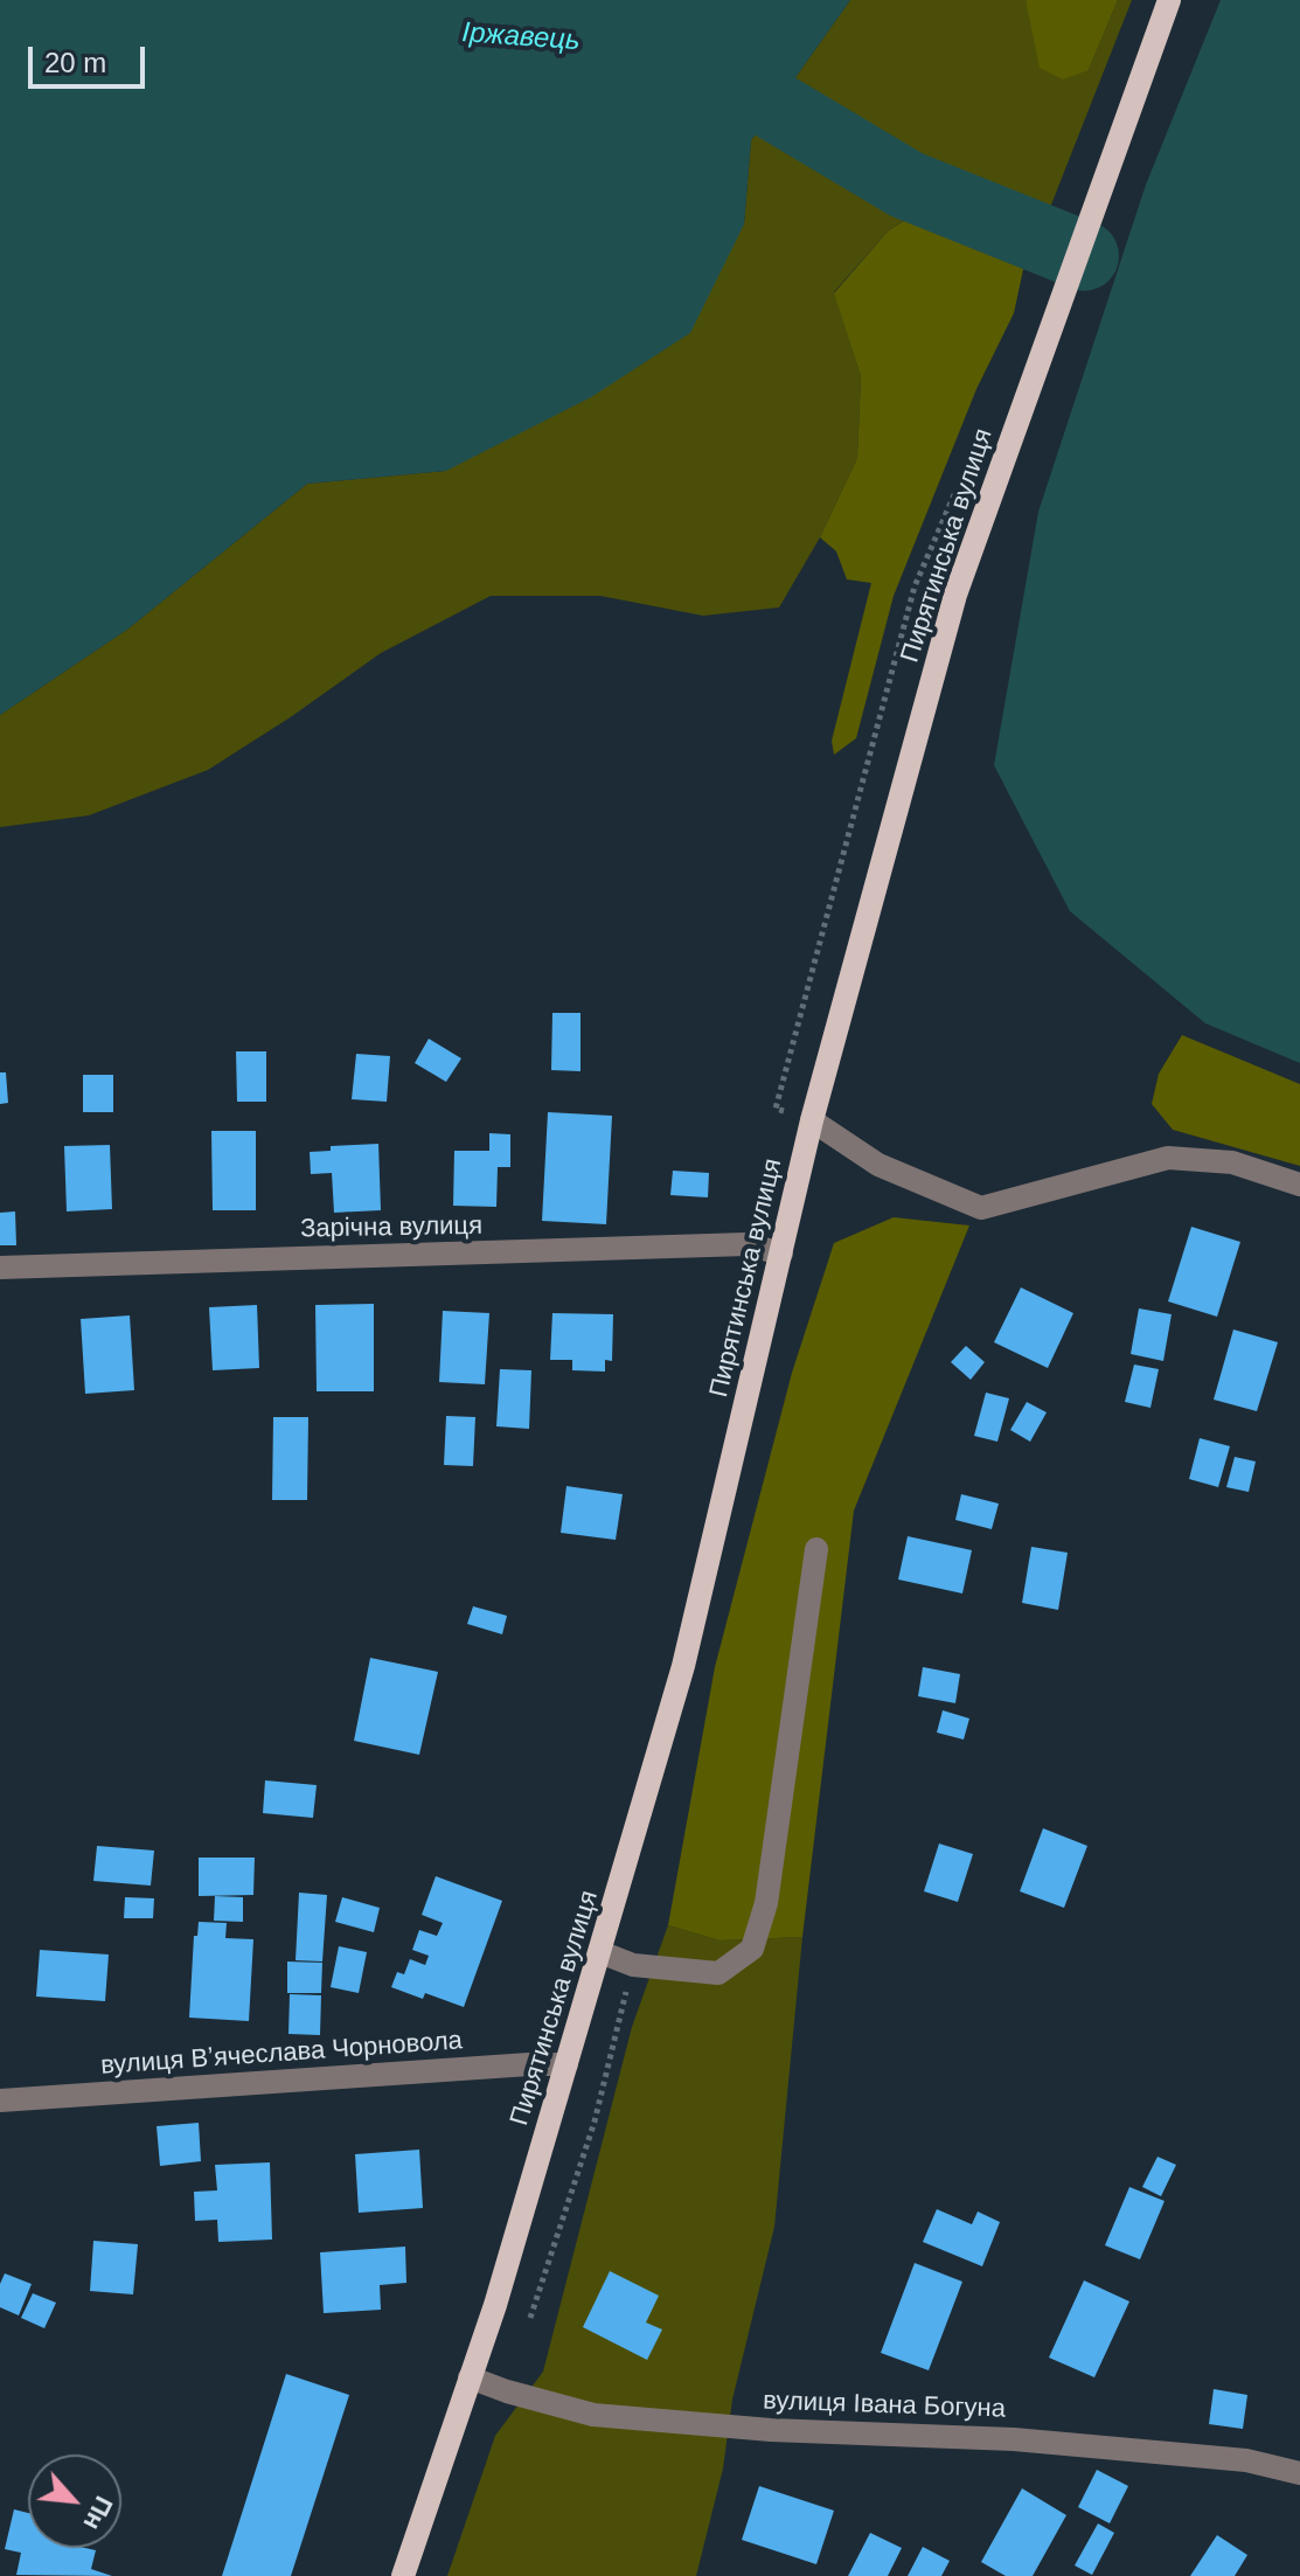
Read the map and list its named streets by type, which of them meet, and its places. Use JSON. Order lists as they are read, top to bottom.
{
  "streets": {
    "main road": ["Пирятинська вулиця"],
    "street": ["Зарічна вулиця", "вулиця Вʼячеслава Чорновола", "вулиця Івана Богуна"]
  },
  "crossings": [
    ["Пирятинська вулиця", "Зарічна вулиця"],
    ["Пирятинська вулиця", "вулиця Вʼячеслава Чорновола"],
    ["Пирятинська вулиця", "вулиця Івана Богуна"]
  ],
  "water": ["Іржавець"],
  "scale_bar": "20 m",
  "north": "bottom right"
}
